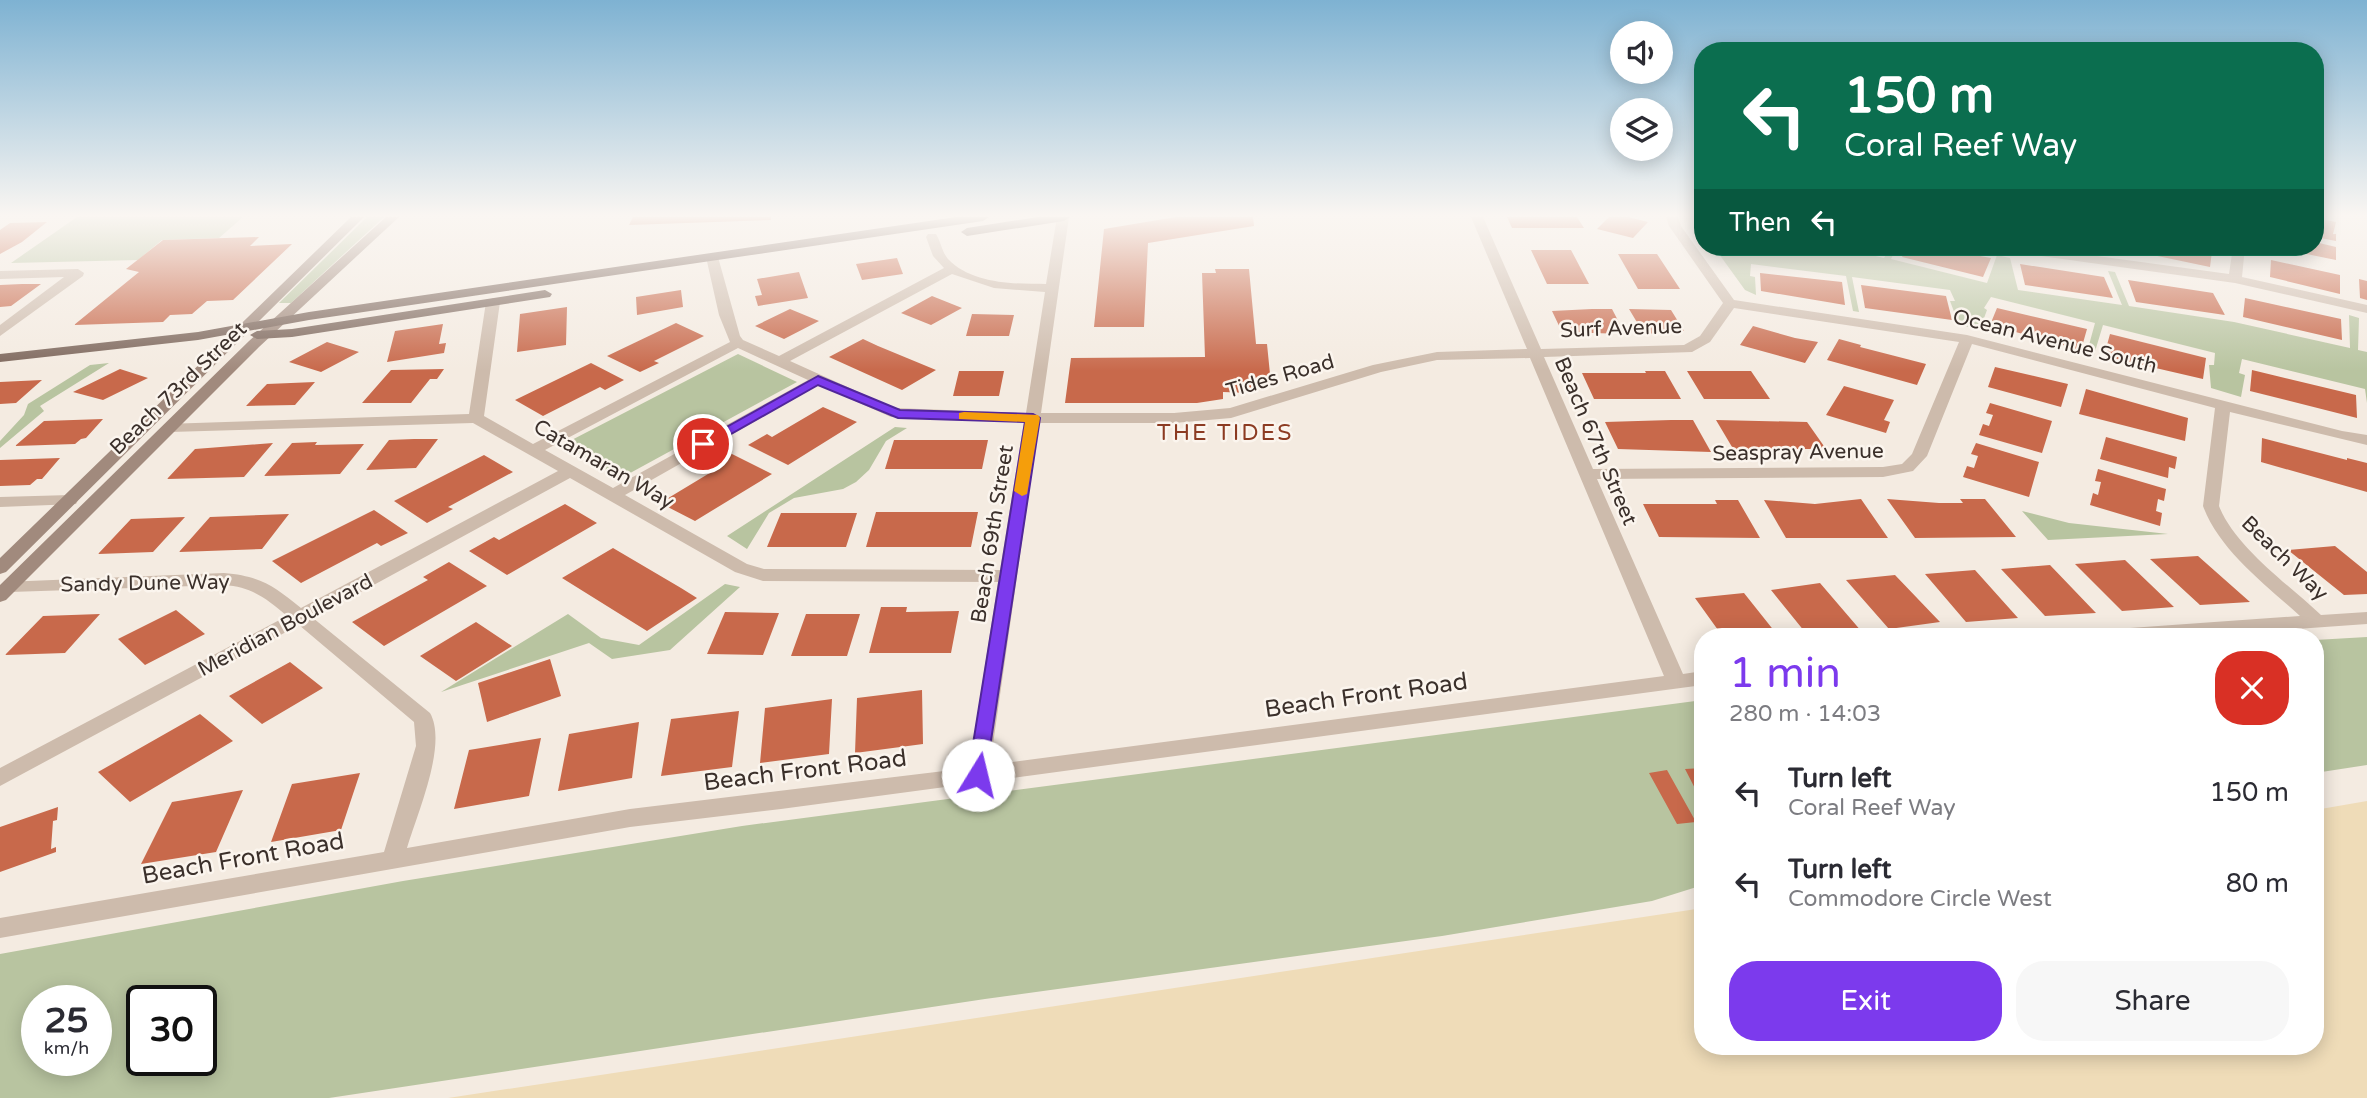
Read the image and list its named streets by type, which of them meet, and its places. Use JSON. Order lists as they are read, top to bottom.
{
  "streets": {
    "street": [
      "Surf Avenue",
      "Ocean Avenue South",
      "Tides Road",
      "Beach 73rd Street",
      "Beach 67th Street",
      "Seaspray Avenue",
      "Catamaran Way",
      "Beach 69th Street",
      "Beach Way",
      "Sandy Dune Way",
      "Meridian Boulevard",
      "Beach Front Road"
    ]
  },
  "crossings": [
    ["Surf Avenue", "Ocean Avenue South"],
    ["Surf Avenue", "Tides Road"],
    ["Surf Avenue", "Beach 67th Street"],
    ["Ocean Avenue South", "Seaspray Avenue"],
    ["Ocean Avenue South", "Beach Way"],
    ["Tides Road", "Beach 67th Street"],
    ["Tides Road", "Beach 69th Street"],
    ["Beach 73rd Street", "Sandy Dune Way"],
    ["Beach 67th Street", "Seaspray Avenue"],
    ["Beach 67th Street", "Beach Front Road"],
    ["Catamaran Way", "Beach 69th Street"],
    ["Catamaran Way", "Meridian Boulevard"],
    ["Beach 69th Street", "Beach Front Road"],
    ["Sandy Dune Way", "Meridian Boulevard"],
    ["Sandy Dune Way", "Beach Front Road"]
  ],
  "districts": ["THE TIDES"],
  "page": {
    "turn": ["150 m", "Coral Reef Way"],
    "then": "Then",
    "heading": ["1 min", "280 m · 14:03"],
    "list": [
      {
        "name": "Turn left",
        "note": "Coral Reef Way",
        "value": "150 m"
      },
      {
        "name": "Turn left",
        "note": "Commodore Circle West",
        "value": "80 m"
      }
    ],
    "buttons": ["Exit", "Share"],
    "speed": "25 km/h",
    "limit": "30"
  }
}
